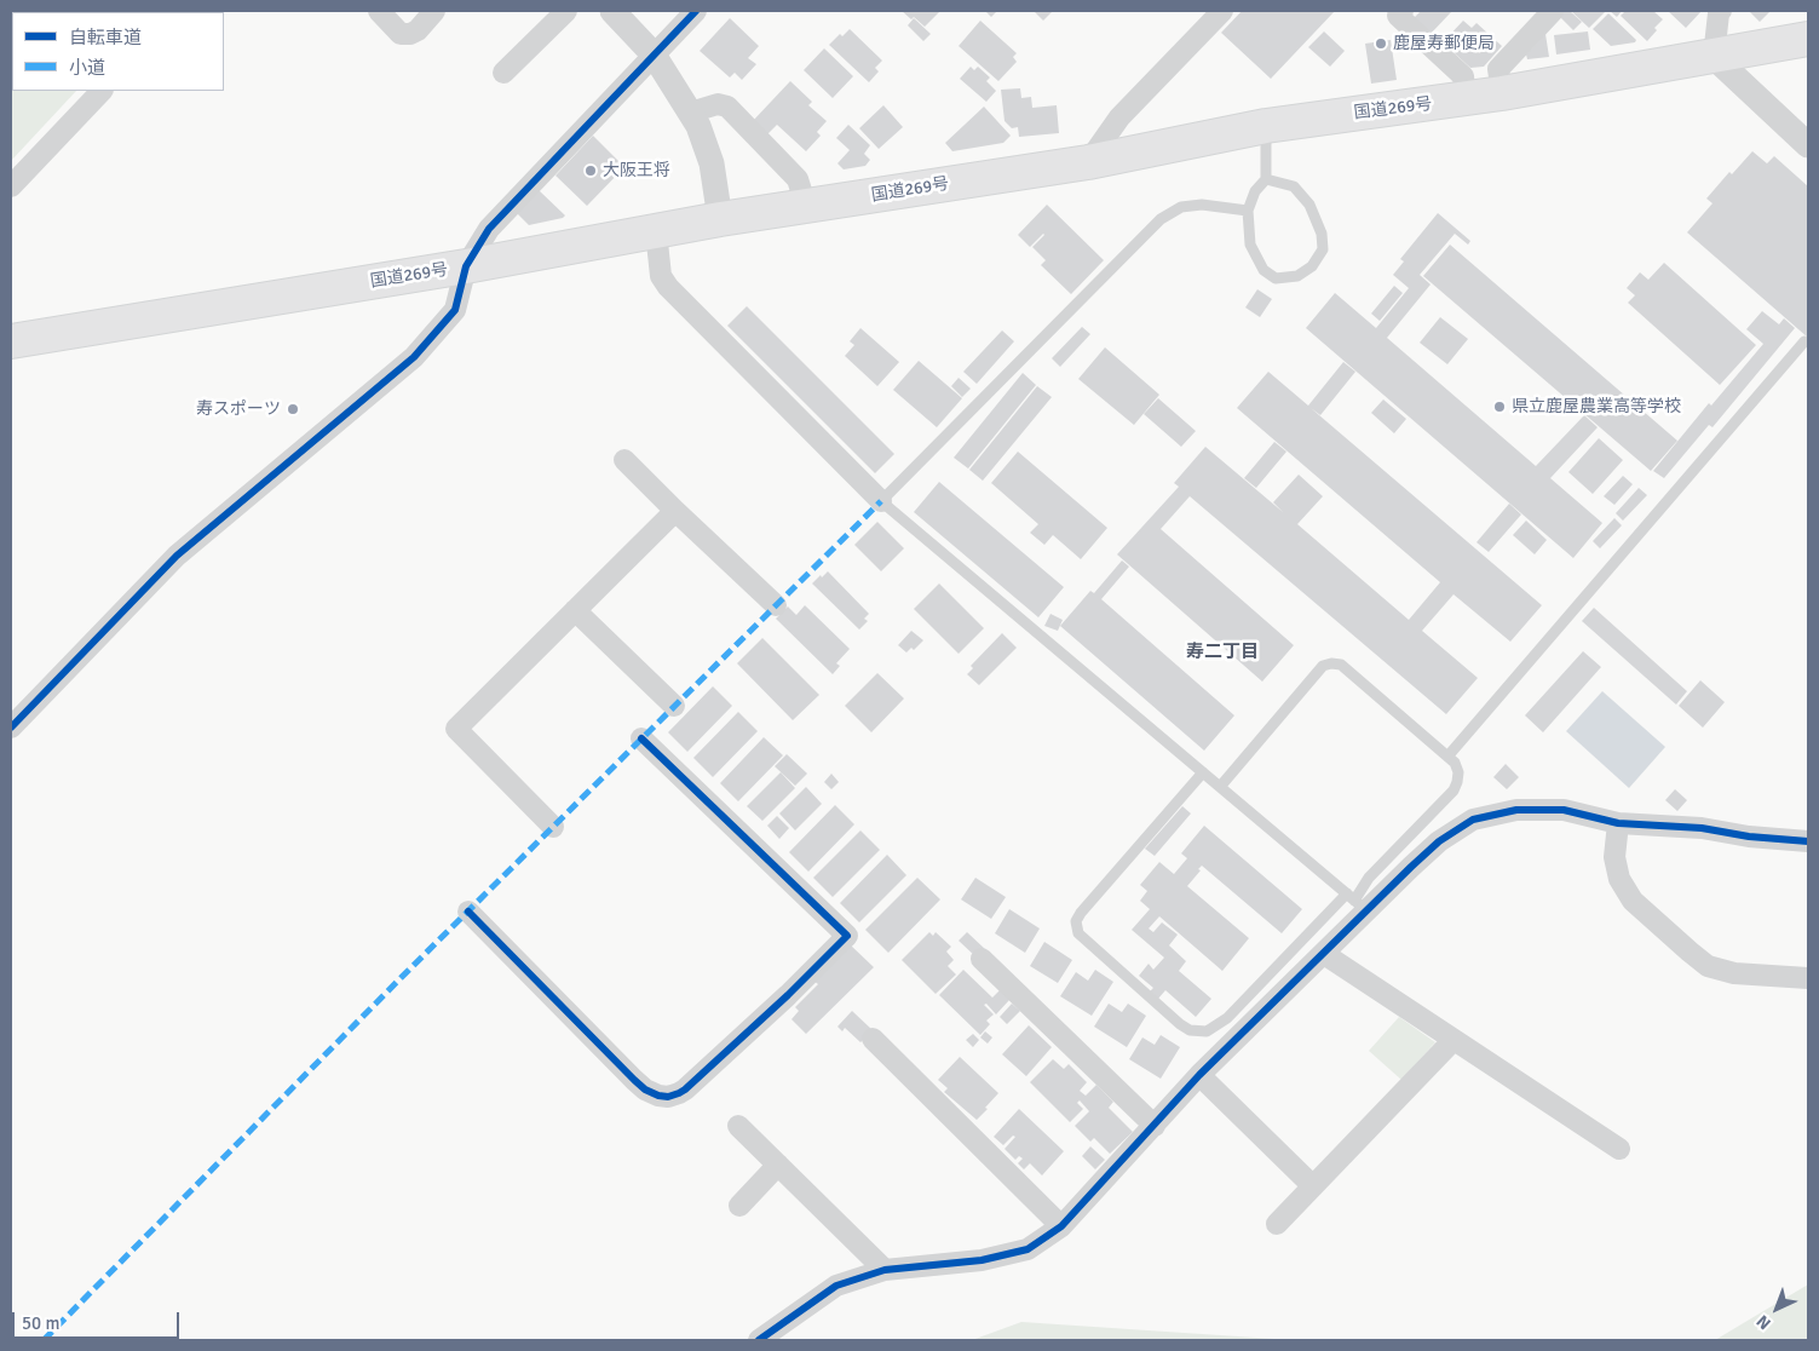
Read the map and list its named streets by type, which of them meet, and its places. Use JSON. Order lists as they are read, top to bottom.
{
  "streets": {
    "highway": ["国道269号"]
  },
  "districts": ["寿二丁目"],
  "places": [
    "鹿屋寿郵便局",
    "大阪王将",
    "県立鹿屋農業高等学校",
    "寿スポーツ"
  ],
  "legend": ["自転車道", "小道"],
  "scale_bar": "50 m",
  "north": "bottom left"
}
